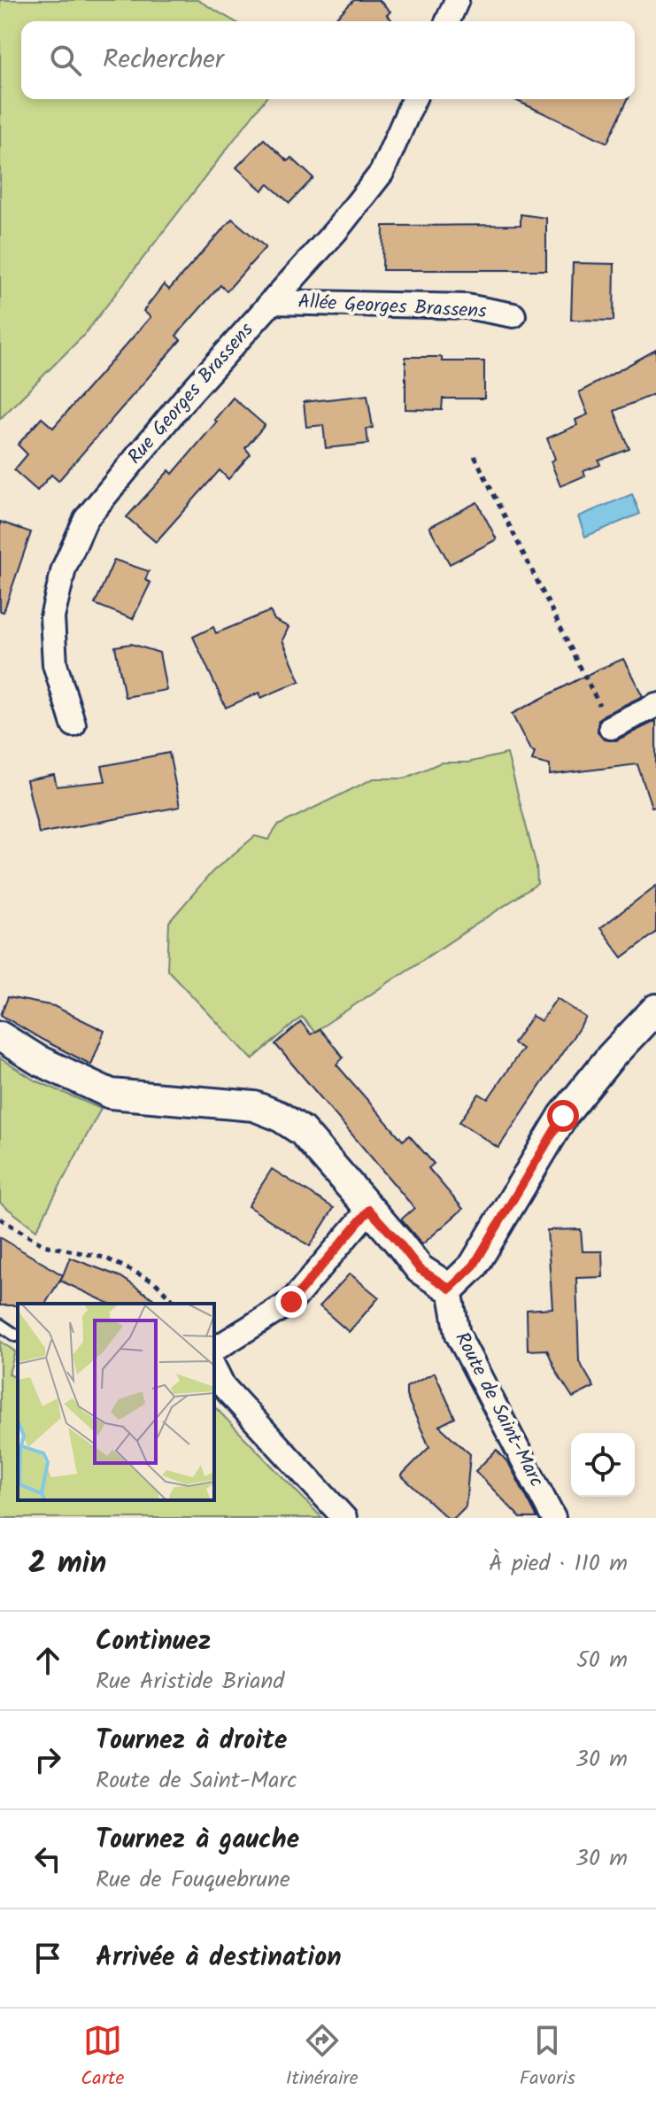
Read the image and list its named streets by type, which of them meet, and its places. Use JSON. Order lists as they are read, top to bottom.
{
  "streets": {
    "street": ["Allée Georges Brassens", "Rue Georges Brassens", "Route de Saint-Marc"]
  },
  "crossings": [
    ["Allée Georges Brassens", "Rue Georges Brassens"]
  ],
  "page": {
    "search": "Rechercher",
    "heading": ["2 min", "À pied · 110 m"],
    "list": [
      ["Continuez", "Rue Aristide Briand", "50 m"],
      ["Tournez à droite", "Route de Saint-Marc", "30 m"],
      ["Tournez à gauche", "Rue de Fouquebrune", "30 m"],
      "Arrivée à destination"
    ],
    "nav": ["Carte", "Itinéraire", "Favoris"]
  }
}
